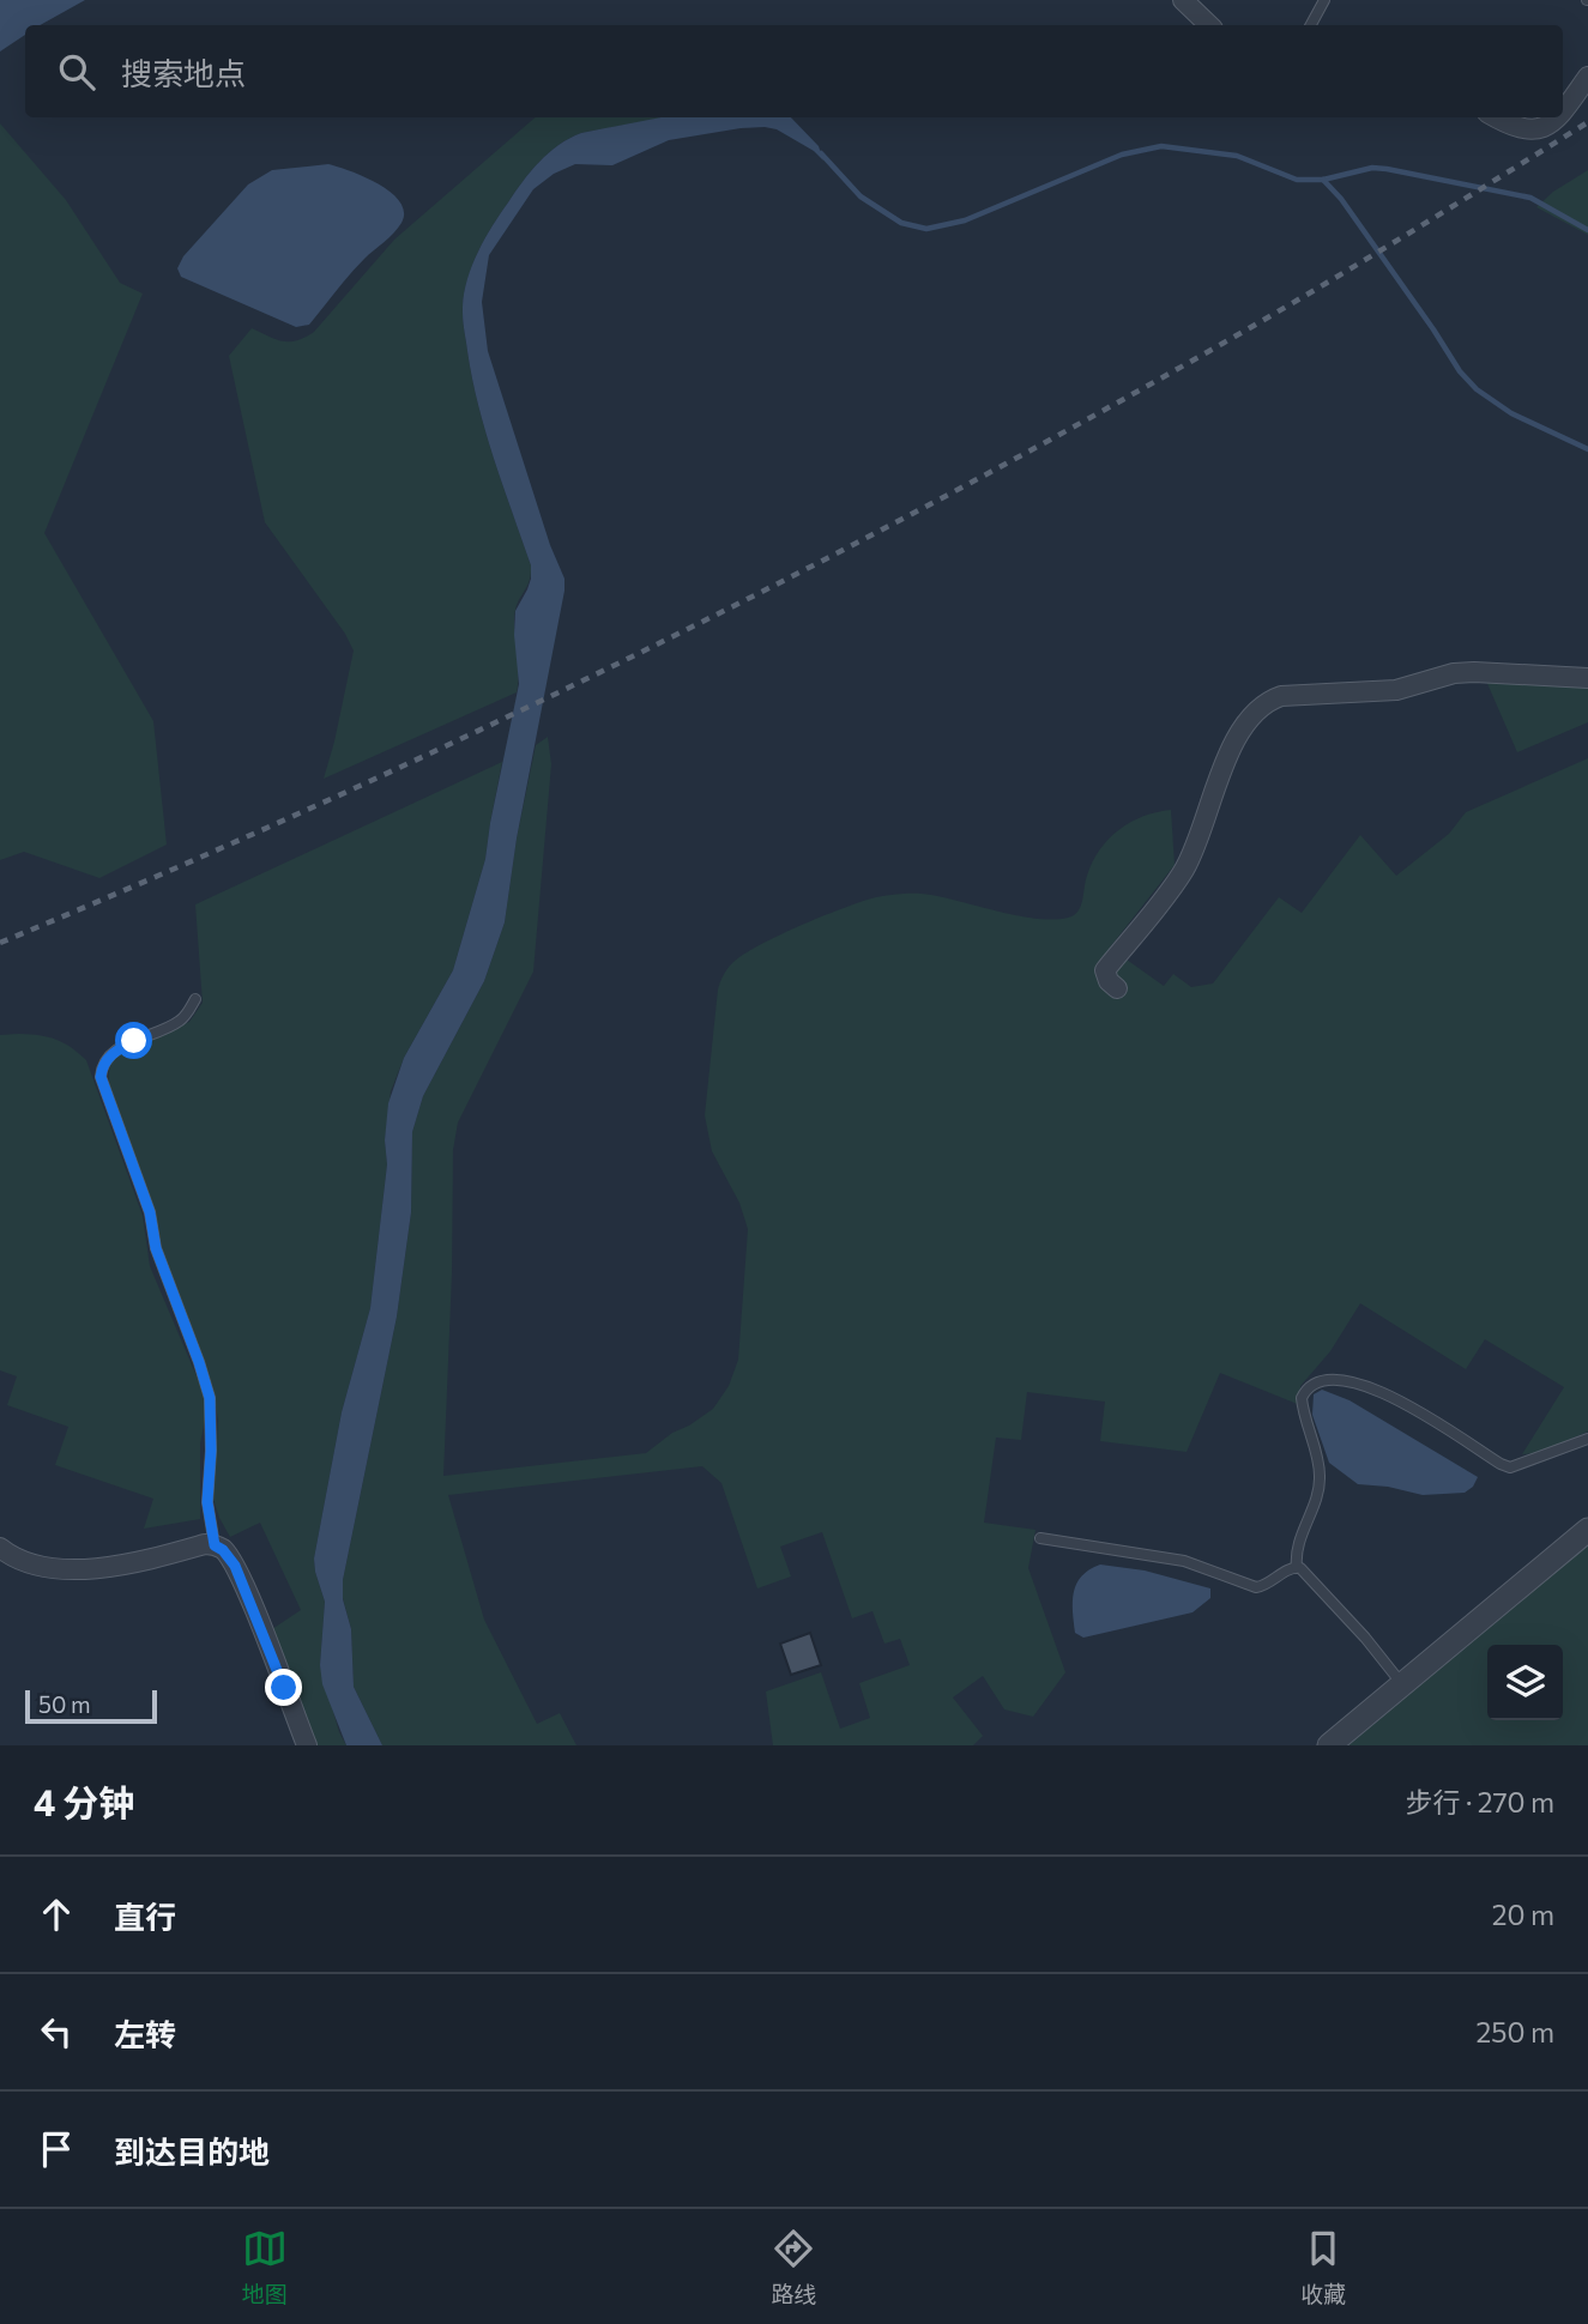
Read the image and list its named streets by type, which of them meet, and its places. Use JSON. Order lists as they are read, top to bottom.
{
  "scale_bar": "50 m",
  "page": {
    "search": "搜索地点",
    "scale": "50 m",
    "heading": ["4 分钟", "步行 · 270 m"],
    "list": [
      ["直行", "20 m"],
      ["左转", "250 m"],
      "到达目的地"
    ],
    "nav": ["地图", "路线", "收藏"]
  }
}
